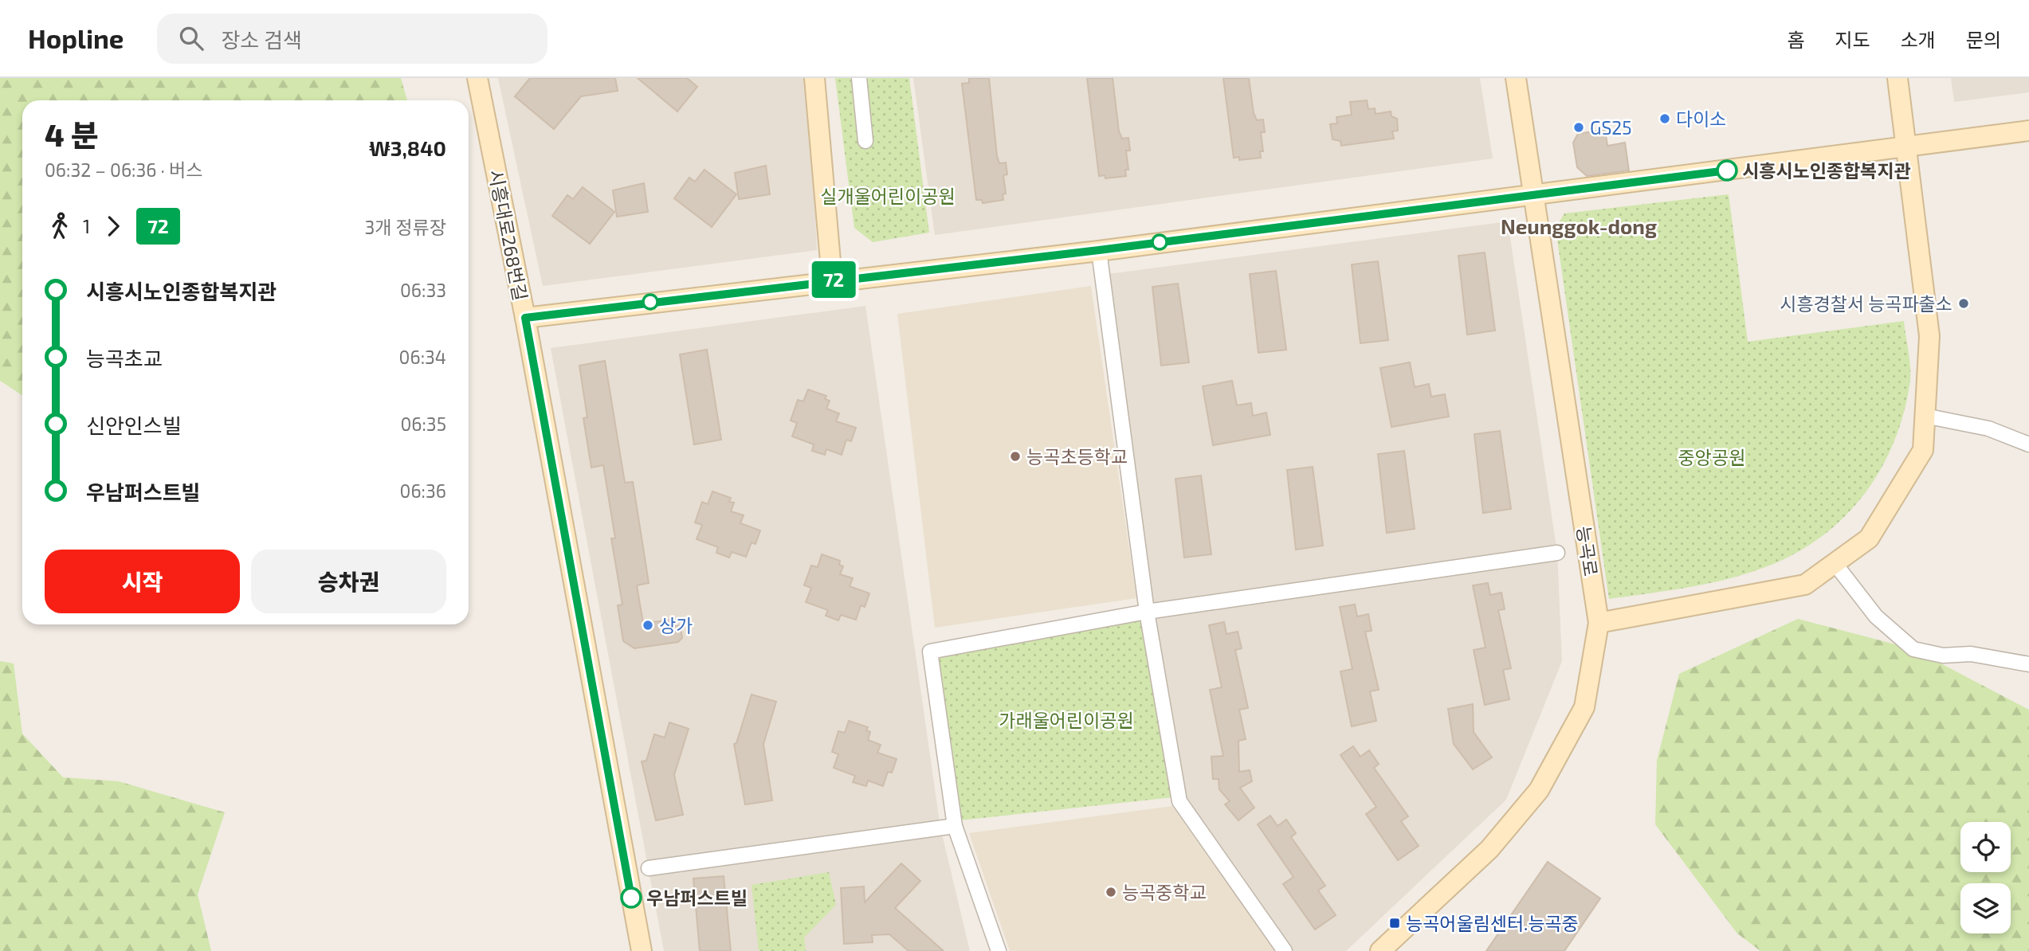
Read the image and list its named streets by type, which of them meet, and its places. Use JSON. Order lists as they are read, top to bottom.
{
  "streets": {
    "street": ["시흥대로268번길", "능곡로"]
  },
  "districts": ["Neunggok-dong"],
  "parks": ["실개울어린이공원", "중앙공원", "가래울어린이공원"],
  "places": {
    "other": [
      "다이소",
      "GS25",
      "시흥시노인종합복지관",
      "시흥경찰서 능곡파출소",
      "능곡초등학교",
      "상가",
      "능곡중학교",
      "우남퍼스트빌"
    ],
    "transit": ["능곡어울림센터.능곡중"]
  },
  "lines": ["bus line 72"],
  "page": {
    "header": "Hopline",
    "search": "장소 검색",
    "nav": [
      "홈",
      "지도",
      "소개",
      "문의"
    ],
    "on_map": "72",
    "heading": ["4 분", "06:32 – 06:36 · 버스", "₩3,840"],
    "legs": ["1", "72", "3개 정류장"],
    "list": [
      {
        "name": "시흥시노인종합복지관",
        "value": "06:33"
      },
      {
        "name": "능곡초교",
        "value": "06:34"
      },
      {
        "name": "신안인스빌",
        "value": "06:35"
      },
      {
        "name": "우남퍼스트빌",
        "value": "06:36"
      }
    ],
    "buttons": ["시작", "승차권"]
  }
}
